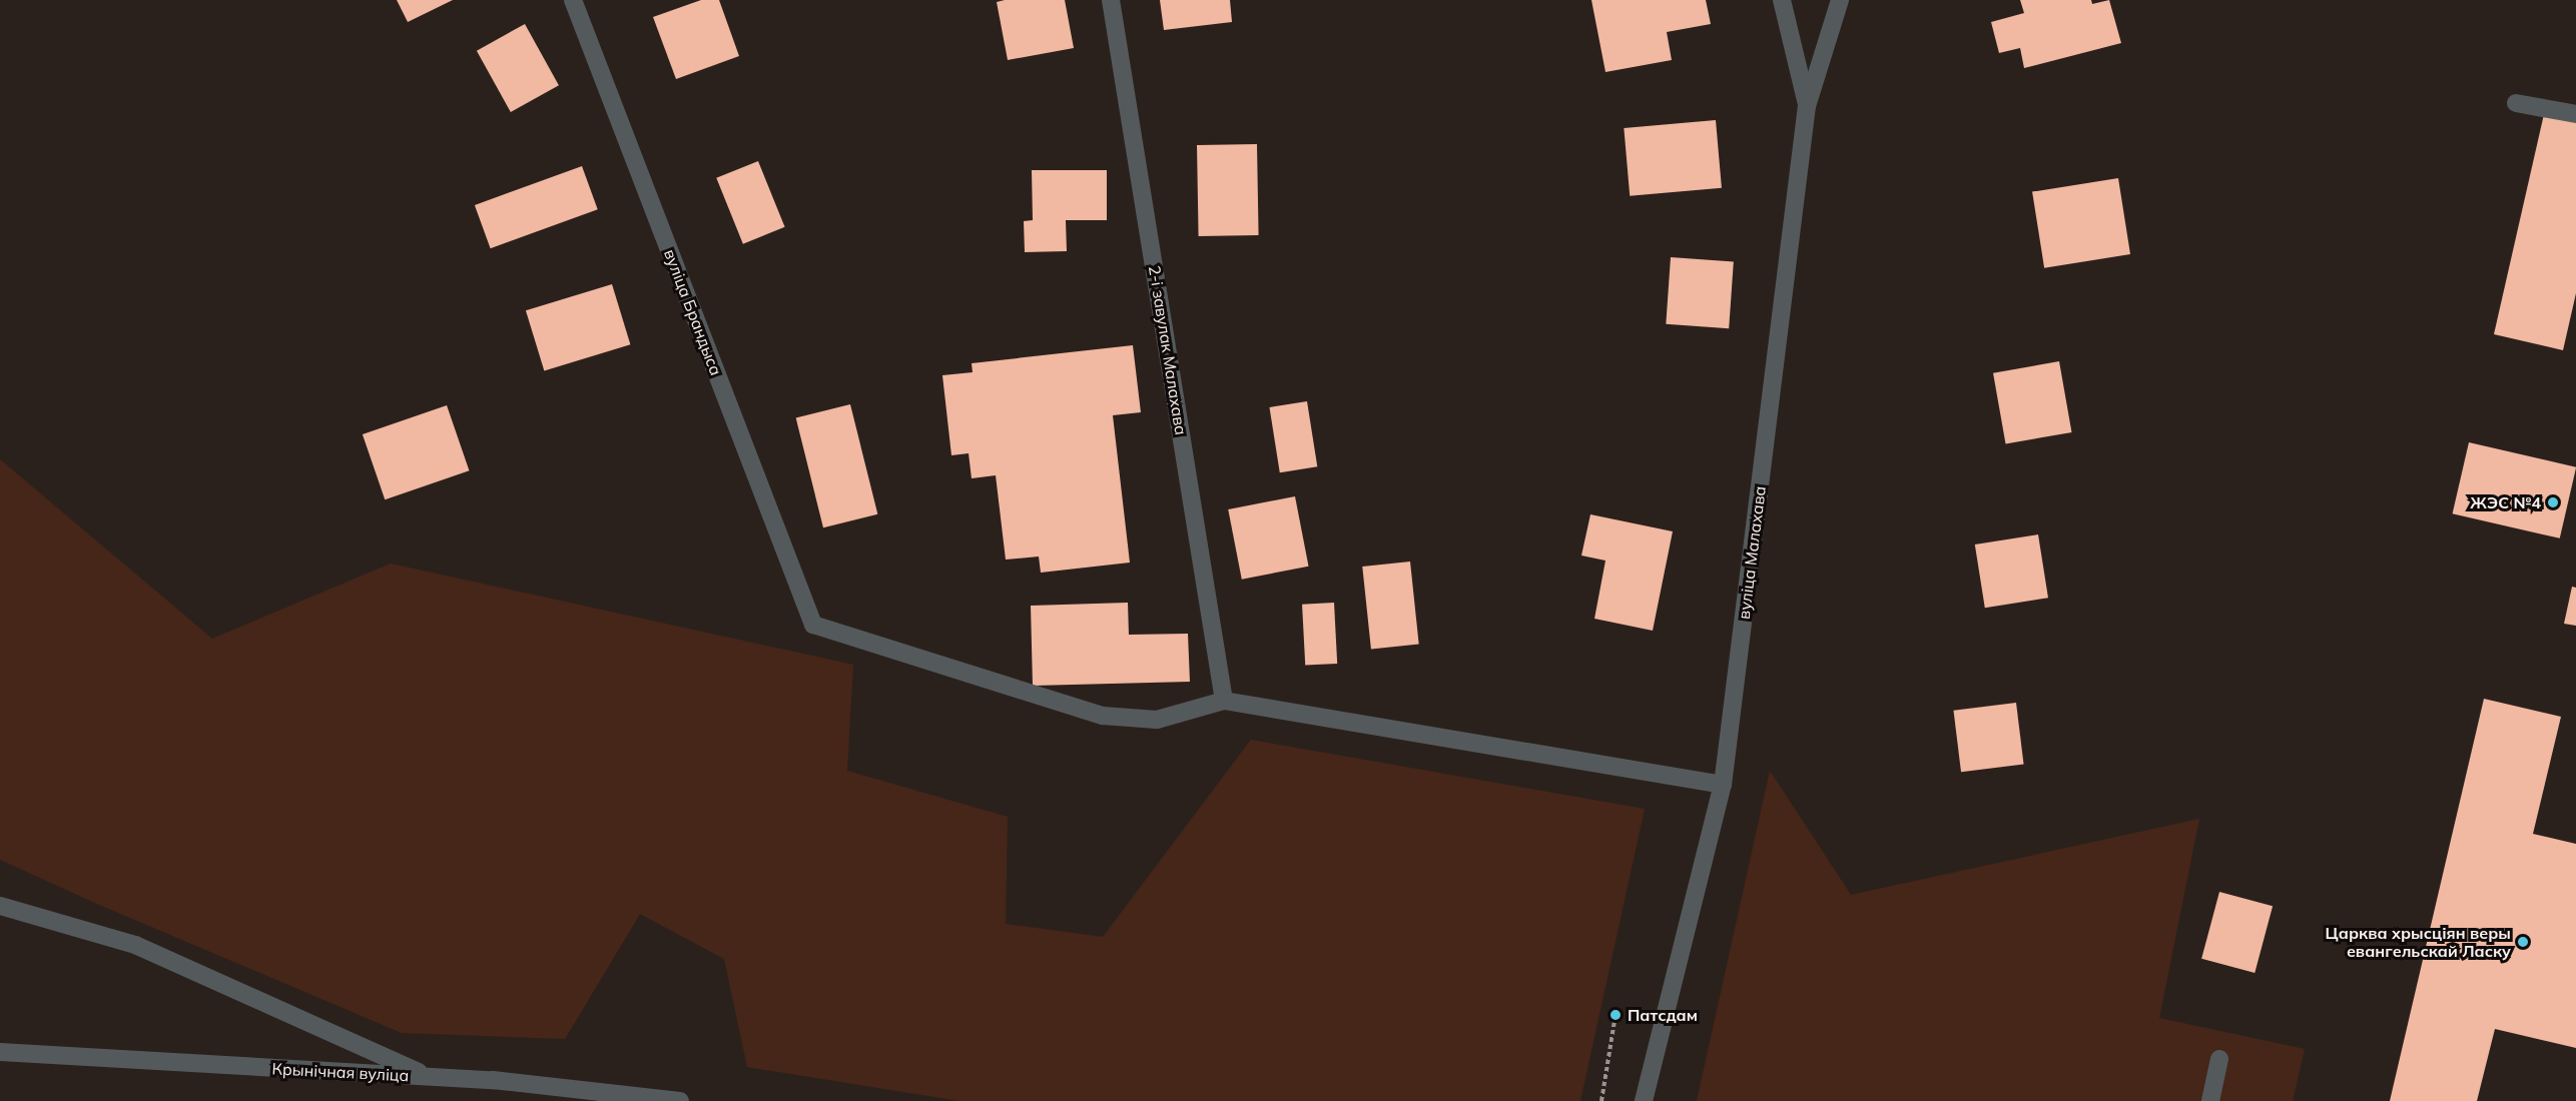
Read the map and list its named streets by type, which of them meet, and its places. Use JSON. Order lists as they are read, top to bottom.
{
  "streets": {
    "street": [
      "вуліца Брандыса",
      "2-і завулак Малахава",
      "вуліца Малахава",
      "Крынічная вуліца"
    ]
  },
  "crossings": [
    ["вуліца Брандыса", "2-і завулак Малахава"]
  ],
  "places": ["ЖЭС №4", "Царква хрысціян веры евангельскай Ласку", "Патсдам"]
}
